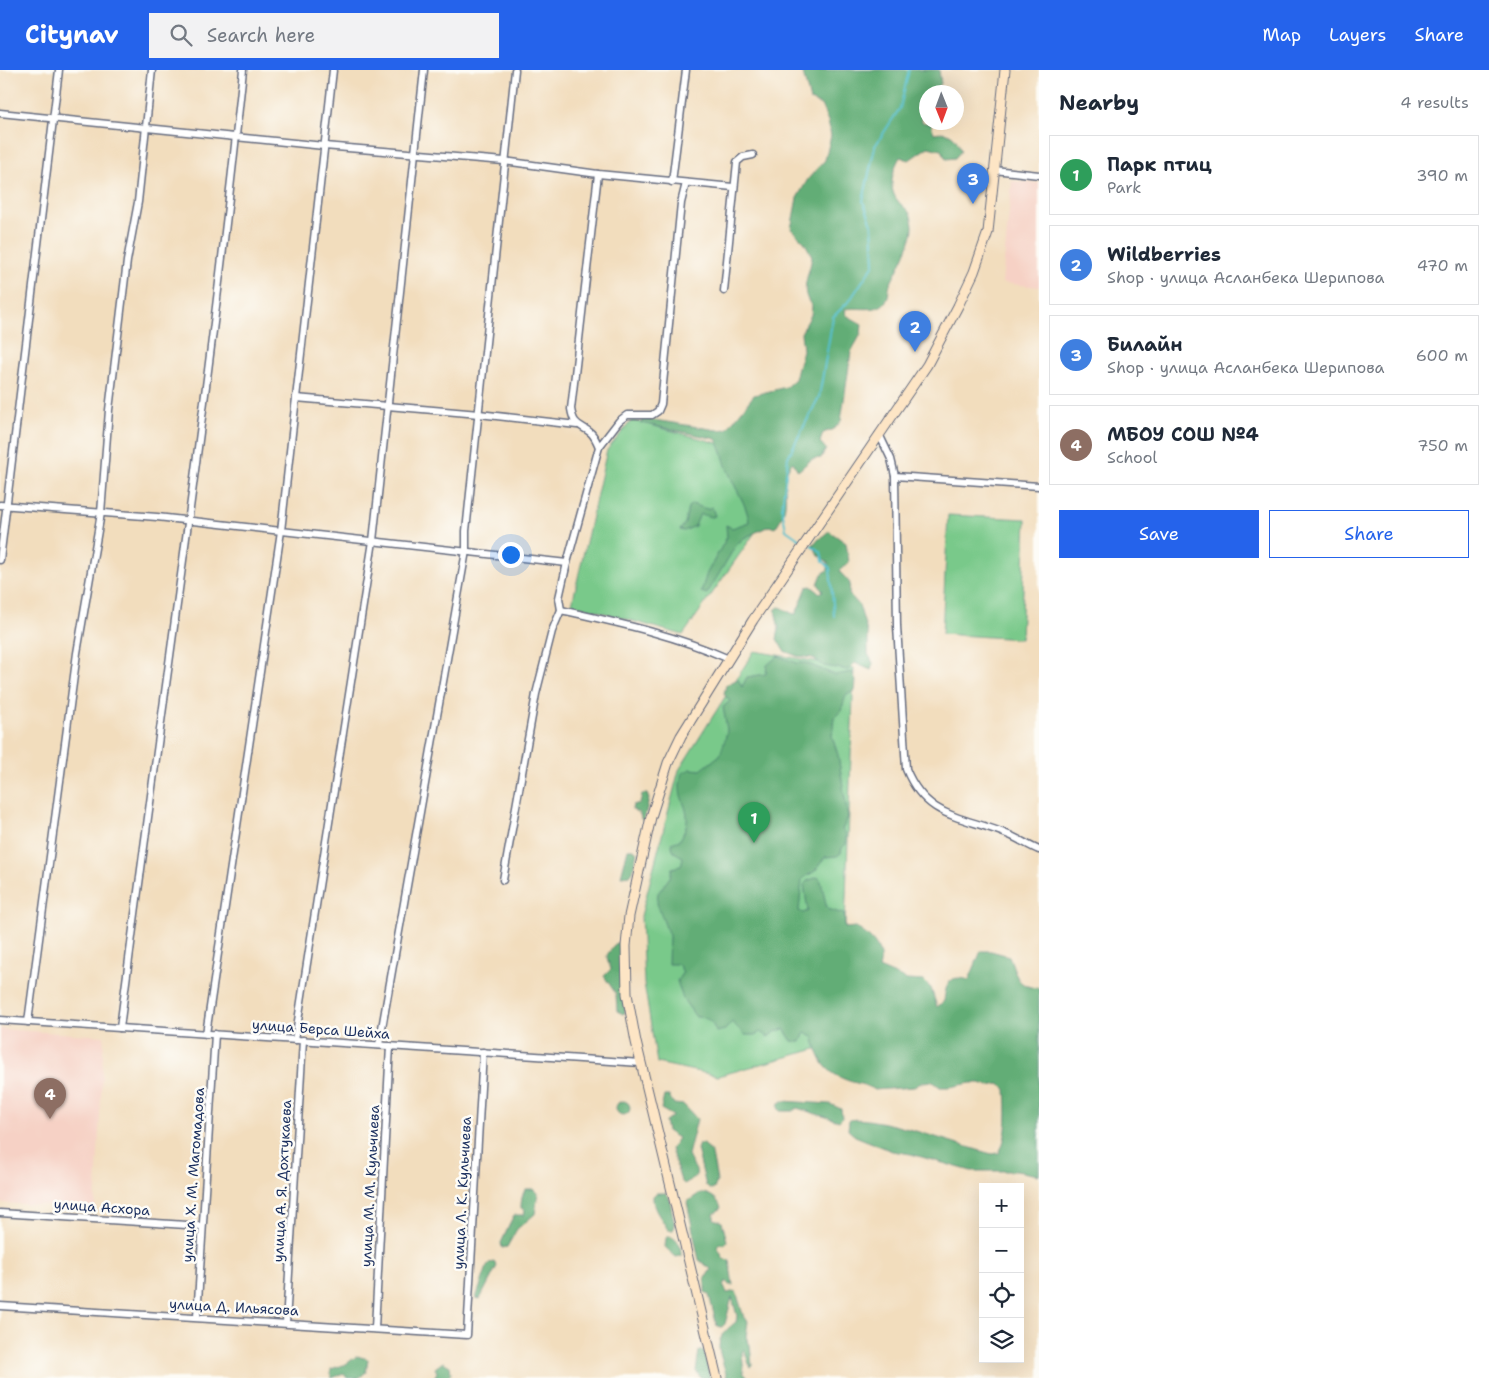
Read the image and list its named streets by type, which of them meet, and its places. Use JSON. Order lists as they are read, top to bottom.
{
  "streets": {
    "street": [
      "улица Берса Шейха",
      "улица Х. М. Магомадова",
      "улица А. Я. Дохтукаева",
      "улица М. М. Кульчиева",
      "улица Л. К. Кульчиева",
      "улица Асхора",
      "улица Д. Ильясова"
    ]
  },
  "crossings": [
    ["улица Берса Шейха", "улица Х. М. Магомадова"],
    ["улица Берса Шейха", "улица А. Я. Дохтукаева"],
    ["улица Берса Шейха", "улица М. М. Кульчиева"],
    ["улица Берса Шейха", "улица Л. К. Кульчиева"],
    ["улица Х. М. Магомадова", "улица Асхора"],
    ["улица Х. М. Магомадова", "улица Д. Ильясова"],
    ["улица А. Я. Дохтукаева", "улица Д. Ильясова"],
    ["улица М. М. Кульчиева", "улица Д. Ильясова"],
    ["улица Л. К. Кульчиева", "улица Д. Ильясова"]
  ],
  "north": "bottom",
  "page": {
    "header": "Citynav",
    "search": "Search here",
    "nav": ["Map", "Layers", "Share"],
    "heading": ["Nearby", "4 results"],
    "list": [
      {
        "mark": "1",
        "name": "Парк птиц",
        "note": "Park",
        "value": "390 m"
      },
      {
        "mark": "2",
        "name": "Wildberries",
        "note": "Shop · улица Асланбека Шерипова",
        "value": "470 m"
      },
      {
        "mark": "3",
        "name": "Билайн",
        "note": "Shop · улица Асланбека Шерипова",
        "value": "600 m"
      },
      {
        "mark": "4",
        "name": "МБОУ СОШ №4",
        "note": "School",
        "value": "750 m"
      }
    ],
    "pins": [
      "3",
      "2",
      "1",
      "4"
    ],
    "buttons": ["Save", "Share"],
    "map_buttons": ["+", "−"]
  }
}
